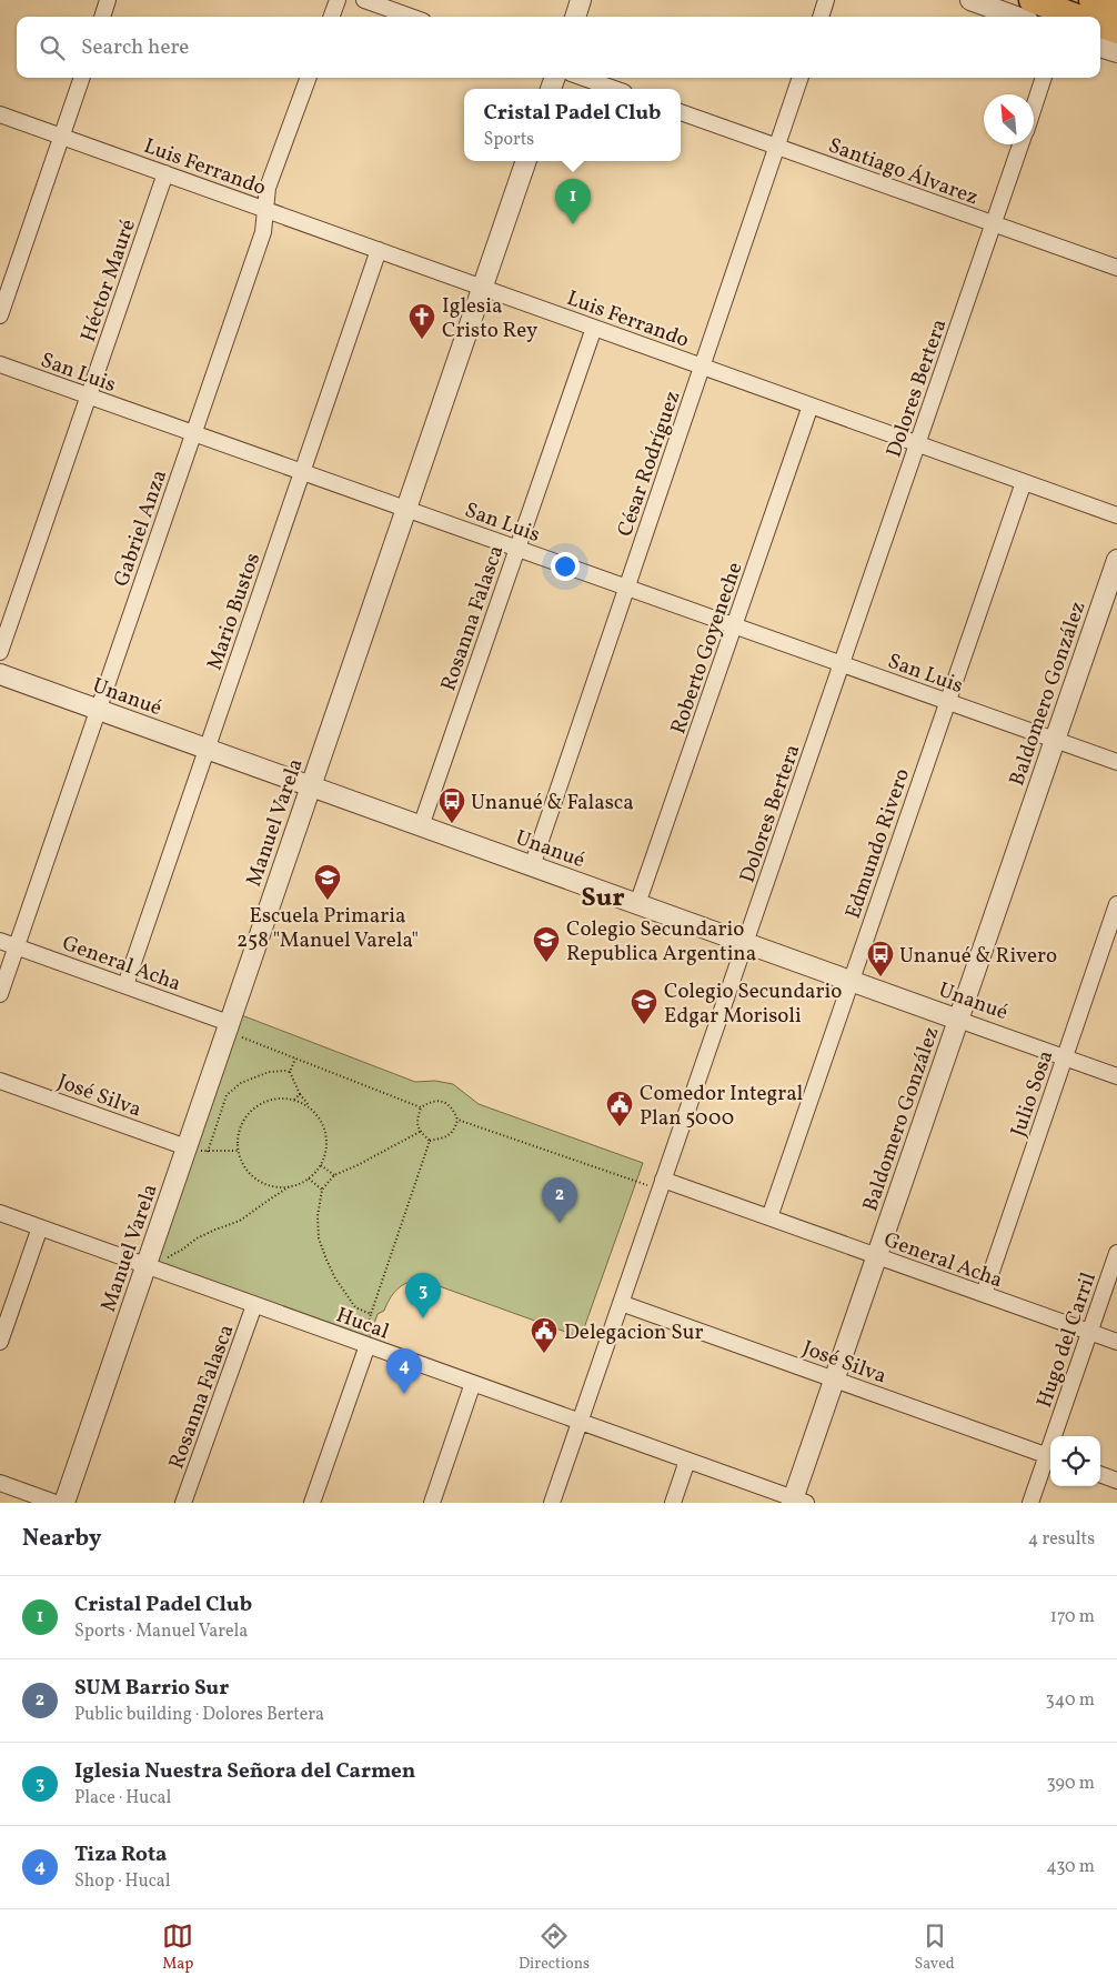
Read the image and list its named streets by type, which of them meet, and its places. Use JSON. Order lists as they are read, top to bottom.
{
  "streets": {
    "street": [
      "Luis Ferrando",
      "Santiago Álvarez",
      "Héctor Mauré",
      "San Luis",
      "Dolores Bertera",
      "César Rodríguez",
      "Gabriel Anza",
      "Mario Bustos",
      "Rosanna Falasca",
      "Roberto Goyeneche",
      "Baldomero González",
      "Unanué",
      "Manuel Varela",
      "Edmundo Rivero",
      "General Acha",
      "Julio Sosa",
      "José Silva",
      "Hucal",
      "Hugo del Carril"
    ]
  },
  "crossings": [
    ["Luis Ferrando", "Héctor Mauré"],
    ["Luis Ferrando", "Dolores Bertera"],
    ["Luis Ferrando", "César Rodríguez"],
    ["Luis Ferrando", "Gabriel Anza"],
    ["Luis Ferrando", "Mario Bustos"],
    ["Luis Ferrando", "Rosanna Falasca"],
    ["Luis Ferrando", "Roberto Goyeneche"],
    ["Luis Ferrando", "Manuel Varela"],
    ["Luis Ferrando", "Edmundo Rivero"],
    ["Santiago Álvarez", "Dolores Bertera"],
    ["Santiago Álvarez", "César Rodríguez"],
    ["Héctor Mauré", "San Luis"],
    ["San Luis", "Dolores Bertera"],
    ["San Luis", "César Rodríguez"],
    ["San Luis", "Gabriel Anza"],
    ["San Luis", "Mario Bustos"],
    ["San Luis", "Rosanna Falasca"],
    ["San Luis", "Roberto Goyeneche"],
    ["San Luis", "Baldomero González"],
    ["San Luis", "Manuel Varela"],
    ["San Luis", "Edmundo Rivero"],
    ["Dolores Bertera", "Unanué"],
    ["Dolores Bertera", "General Acha"],
    ["Dolores Bertera", "José Silva"],
    ["Dolores Bertera", "Hucal"],
    ["César Rodríguez", "Unanué"],
    ["Gabriel Anza", "Unanué"],
    ["Gabriel Anza", "General Acha"],
    ["Mario Bustos", "Unanué"],
    ["Mario Bustos", "General Acha"],
    ["Rosanna Falasca", "Unanué"],
    ["Rosanna Falasca", "Hucal"],
    ["Roberto Goyeneche", "Unanué"],
    ["Baldomero González", "Unanué"],
    ["Baldomero González", "General Acha"],
    ["Baldomero González", "José Silva"],
    ["Baldomero González", "Hucal"],
    ["Unanué", "Manuel Varela"],
    ["Unanué", "Edmundo Rivero"],
    ["Unanué", "Julio Sosa"],
    ["Manuel Varela", "General Acha"],
    ["Manuel Varela", "José Silva"],
    ["Manuel Varela", "Hucal"],
    ["Edmundo Rivero", "General Acha"],
    ["General Acha", "Julio Sosa"],
    ["General Acha", "Hugo del Carril"],
    ["José Silva", "Hugo del Carril"]
  ],
  "districts": ["Sur"],
  "places": {
    "church": ["Iglesia Cristo Rey"],
    "bus stop": ["Unanué & Falasca", "Unanué & Rivero"],
    "school or university": ["Escuela Primaria 258 \"Manuel Varela\"", "Colegio Secundario Republica Argentina", "Colegio Secundario Edgar Morisoli"],
    "public building": ["Comedor Integral Plan 5000", "Delegacion Sur"]
  },
  "north": "top left",
  "page": {
    "search": "Search here",
    "popup": ["Cristal Padel Club", "Sports"],
    "pins": [
      "1",
      "2",
      "3",
      "4"
    ],
    "heading": ["Nearby", "4 results"],
    "list": [
      {
        "mark": "1",
        "name": "Cristal Padel Club",
        "note": "Sports · Manuel Varela",
        "value": "170 m"
      },
      {
        "mark": "2",
        "name": "SUM Barrio Sur",
        "note": "Public building · Dolores Bertera",
        "value": "340 m"
      },
      {
        "mark": "3",
        "name": "Iglesia Nuestra Señora del Carmen",
        "note": "Place · Hucal",
        "value": "390 m"
      },
      {
        "mark": "4",
        "name": "Tiza Rota",
        "note": "Shop · Hucal",
        "value": "430 m"
      }
    ],
    "nav": ["Map", "Directions", "Saved"]
  }
}
